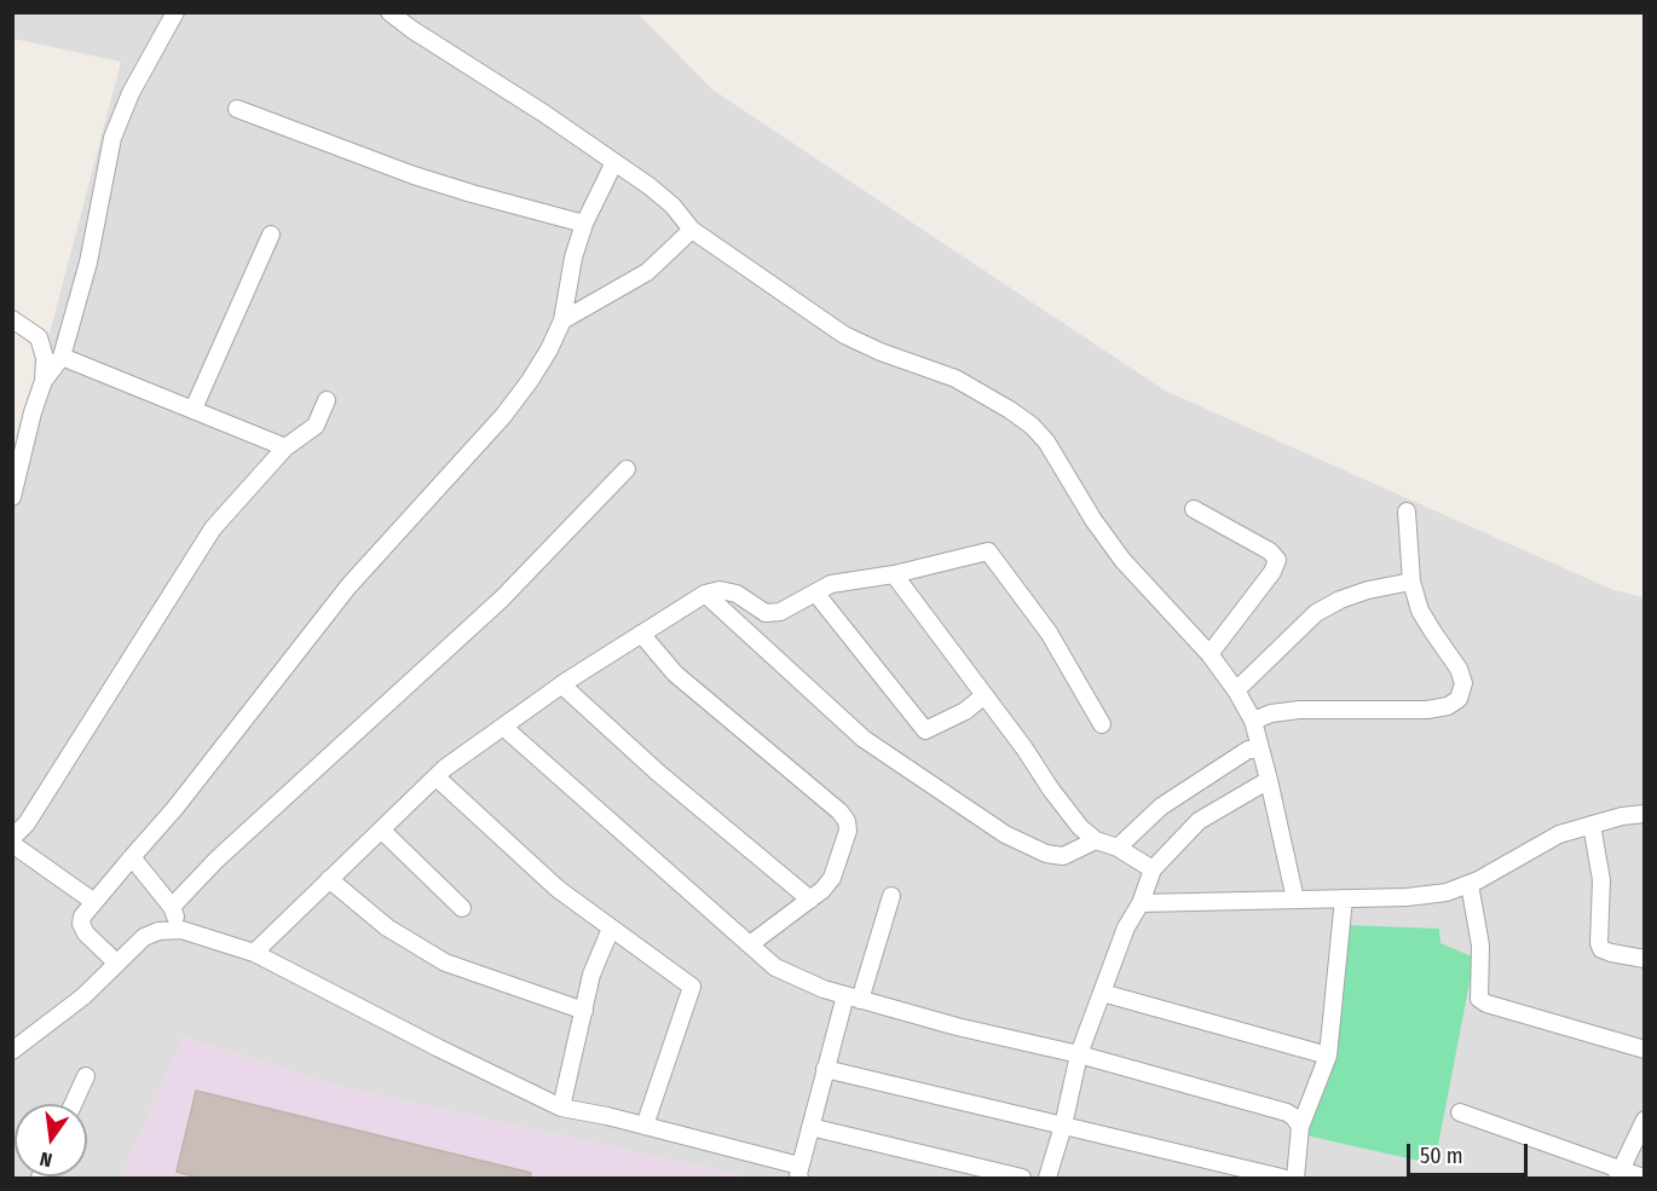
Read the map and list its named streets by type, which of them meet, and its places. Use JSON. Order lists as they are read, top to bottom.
{
  "scale_bar": "50 m",
  "north": "bottom"
}
